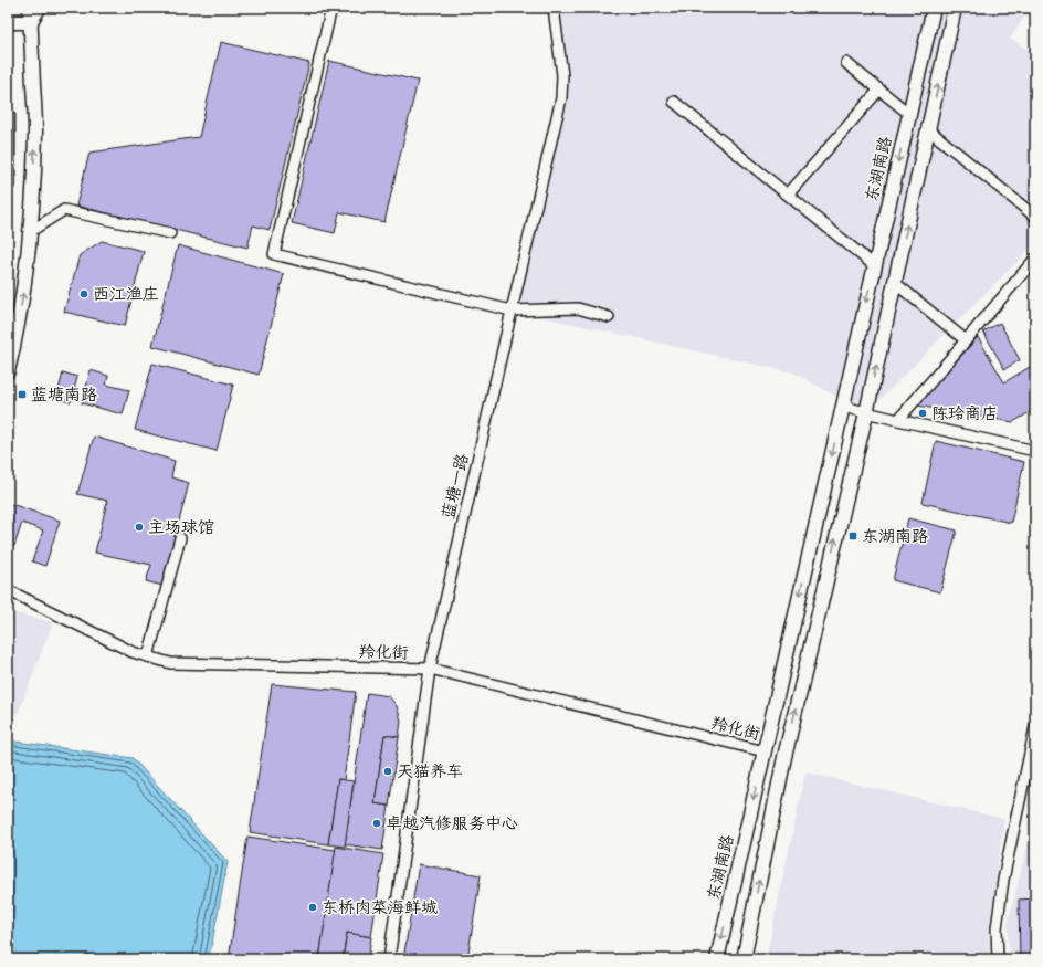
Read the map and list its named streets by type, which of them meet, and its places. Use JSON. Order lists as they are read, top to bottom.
{
  "streets": {
    "main road": ["东湖南路"],
    "street": ["蓝塘一路", "羚化街"]
  },
  "crossings": [
    ["东湖南路", "羚化街"],
    ["蓝塘一路", "羚化街"]
  ],
  "places": {
    "other": [
      "西江渔庄",
      "陈玲商店",
      "主场球馆",
      "天猫养车",
      "卓越汽修服务中心",
      "东桥肉菜海鲜城"
    ],
    "transit": ["蓝塘南路", "东湖南路"]
  }
}
